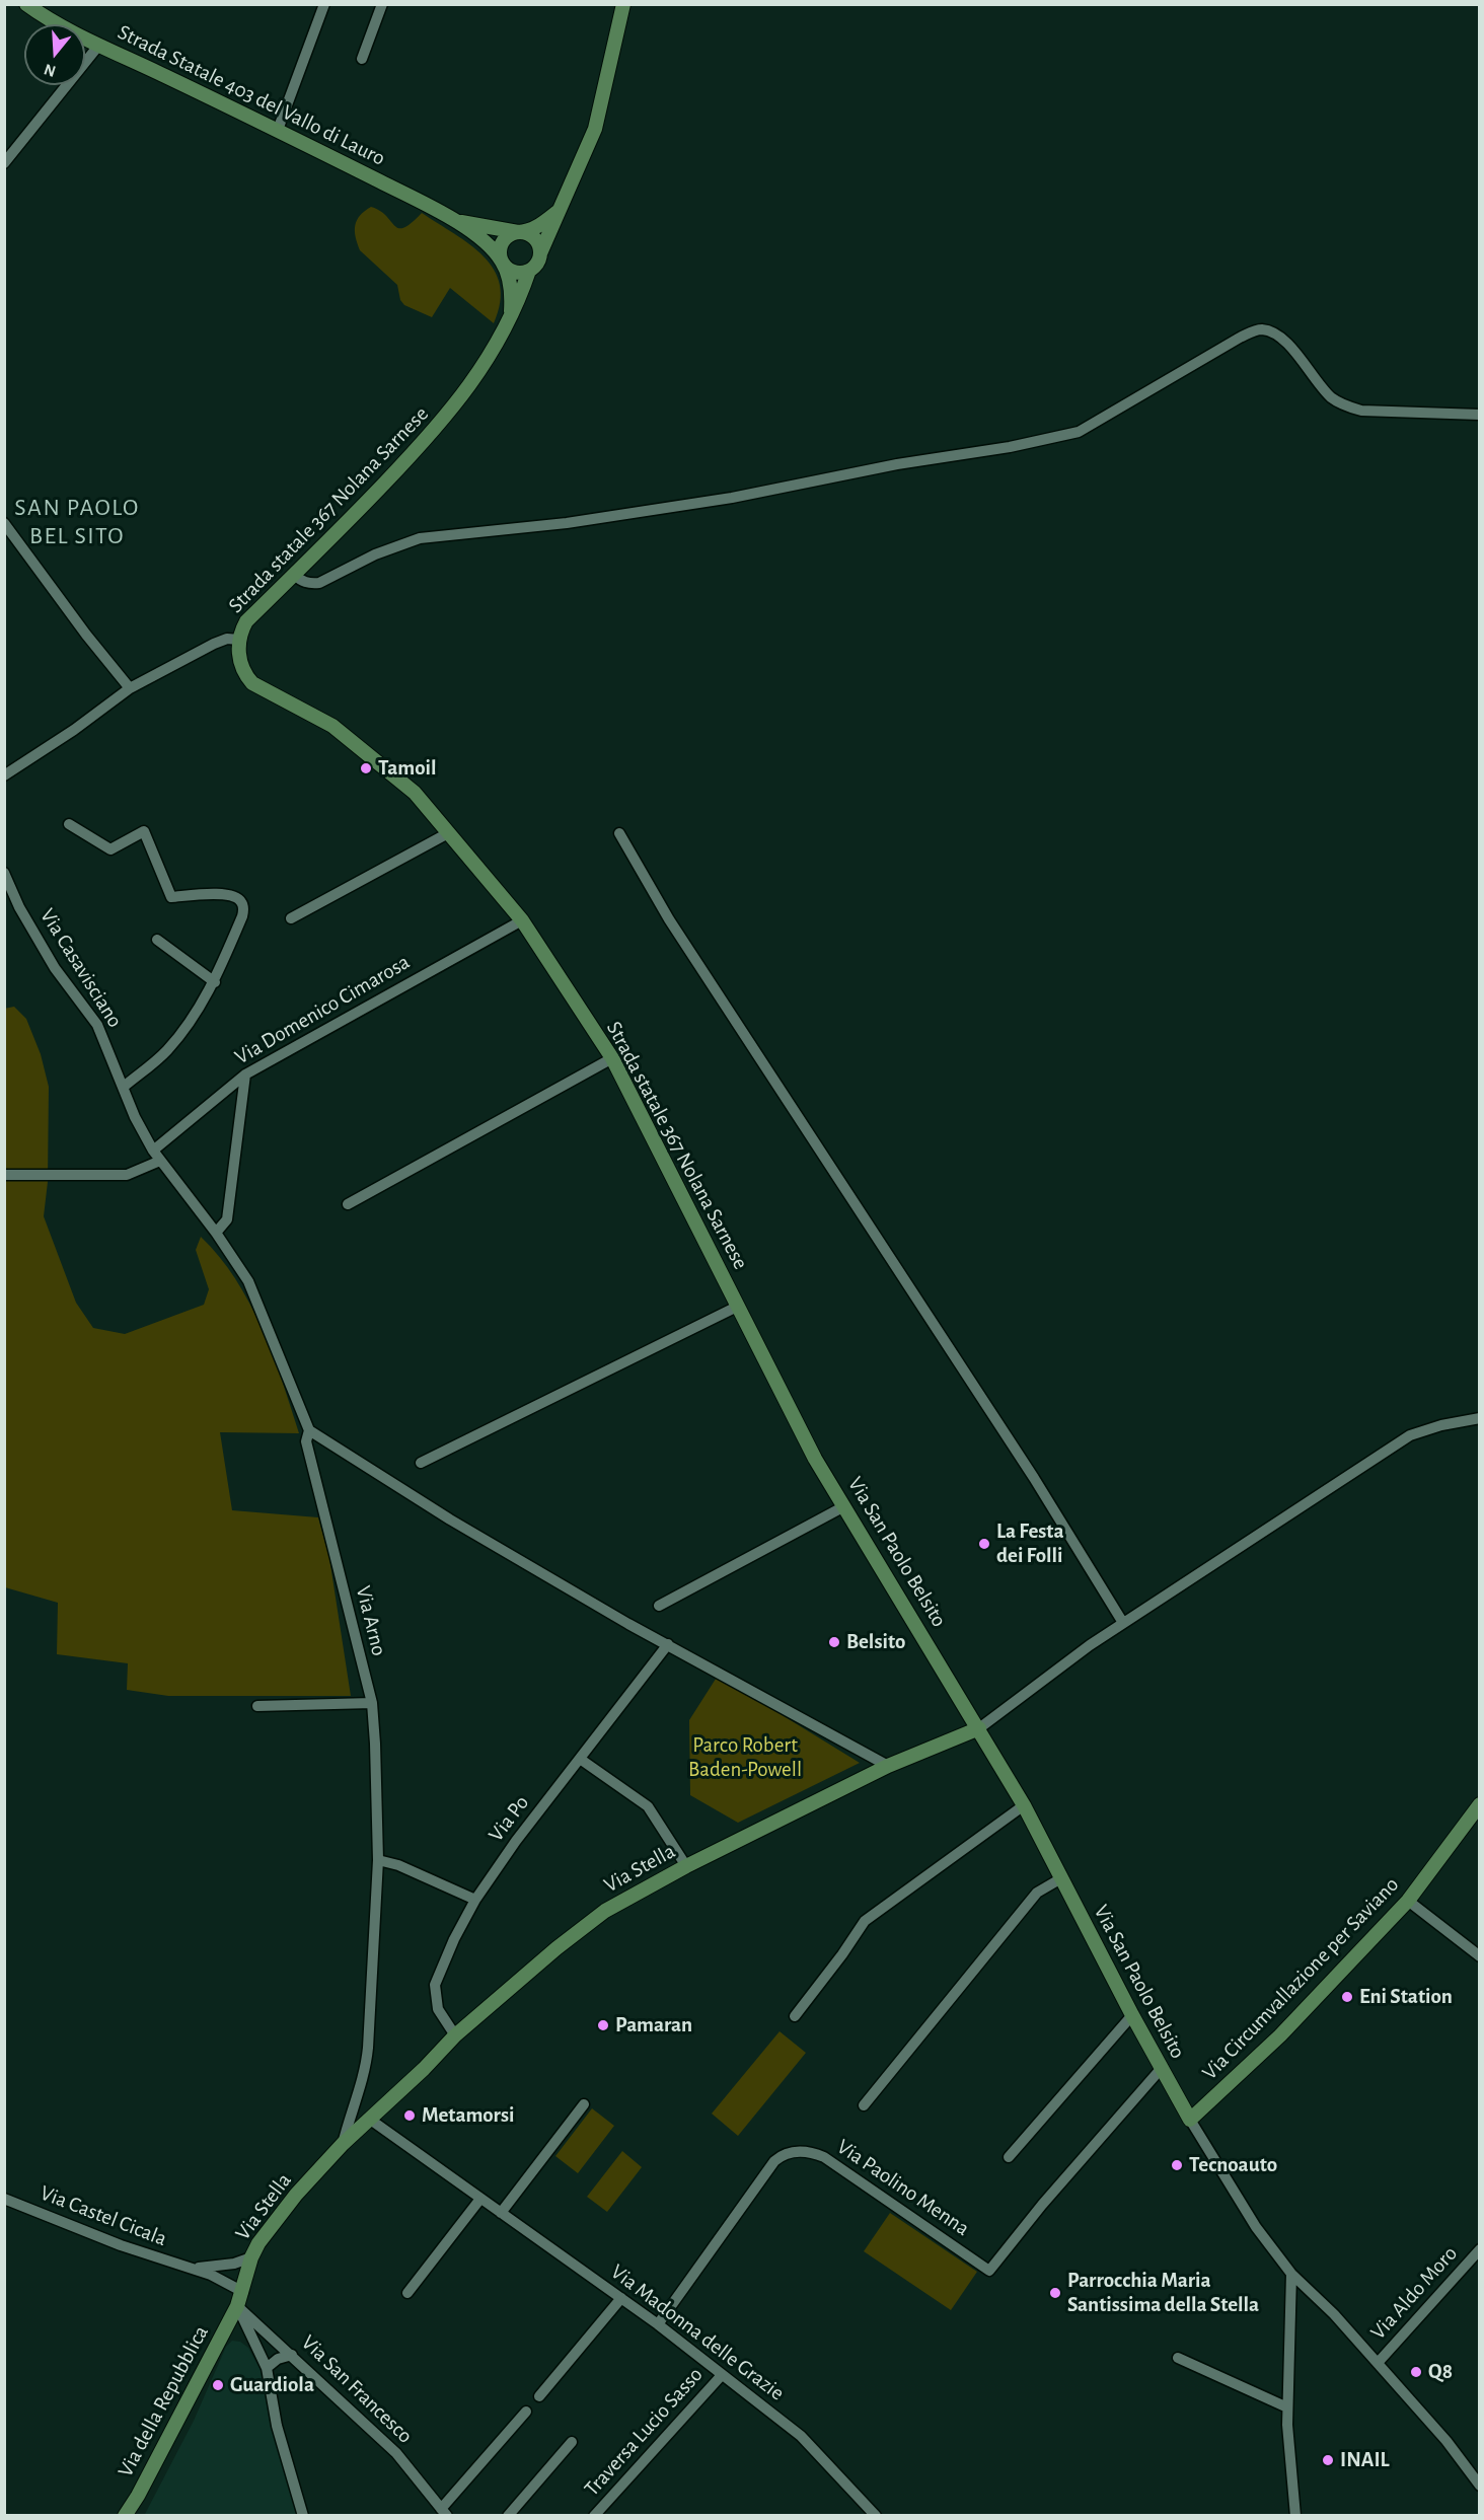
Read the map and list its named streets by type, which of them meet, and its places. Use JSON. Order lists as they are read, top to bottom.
{
  "streets": {
    "main road": [
      "Strada Statale 403 del Vallo di Lauro",
      "Strada statale 367 Nolana Sarnese",
      "Via San Paolo Belsito",
      "Via Stella",
      "Via Circumvallazione per Saviano",
      "Via della Repubblica"
    ],
    "street": [
      "Via Casavisciano",
      "Via Domenico Cimarosa",
      "Via Arno",
      "Via Po",
      "Via Paolino Menna",
      "Via Castel Cicala",
      "Via Aldo Moro",
      "Via Madonna delle Grazie",
      "Via San Francesco",
      "Traversa Lucio Sasso"
    ]
  },
  "crossings": [
    ["Strada Statale 403 del Vallo di Lauro", "Strada statale 367 Nolana Sarnese"],
    ["Strada statale 367 Nolana Sarnese", "Via Domenico Cimarosa"],
    ["Strada statale 367 Nolana Sarnese", "Via San Paolo Belsito"],
    ["Via Casavisciano", "Via Domenico Cimarosa"],
    ["Via Casavisciano", "Via Arno"],
    ["Via Domenico Cimarosa", "Via Arno"],
    ["Via San Paolo Belsito", "Via Stella"],
    ["Via San Paolo Belsito", "Via Circumvallazione per Saviano"],
    ["Via San Paolo Belsito", "Via Paolino Menna"],
    ["Via San Paolo Belsito", "Via Aldo Moro"],
    ["Via Arno", "Via Stella"],
    ["Via Po", "Via Stella"],
    ["Via Stella", "Via Castel Cicala"],
    ["Via Stella", "Via Madonna delle Grazie"],
    ["Via Stella", "Via San Francesco"],
    ["Via Stella", "Via della Repubblica"],
    ["Via Paolino Menna", "Via Madonna delle Grazie"],
    ["Via Madonna delle Grazie", "Traversa Lucio Sasso"],
    ["Via San Francesco", "Via della Repubblica"]
  ],
  "districts": ["SAN PAOLO BEL SITO"],
  "parks": ["Parco Robert Baden-Powell"],
  "places": [
    "Tamoil",
    "La Festa dei Folli",
    "Belsito",
    "Eni Station",
    "Pamaran",
    "Metamorsi",
    "Tecnoauto",
    "Parrocchia Maria Santissima della Stella",
    "Q8",
    "Guardiola",
    "INAIL"
  ],
  "north": "bottom"
}
